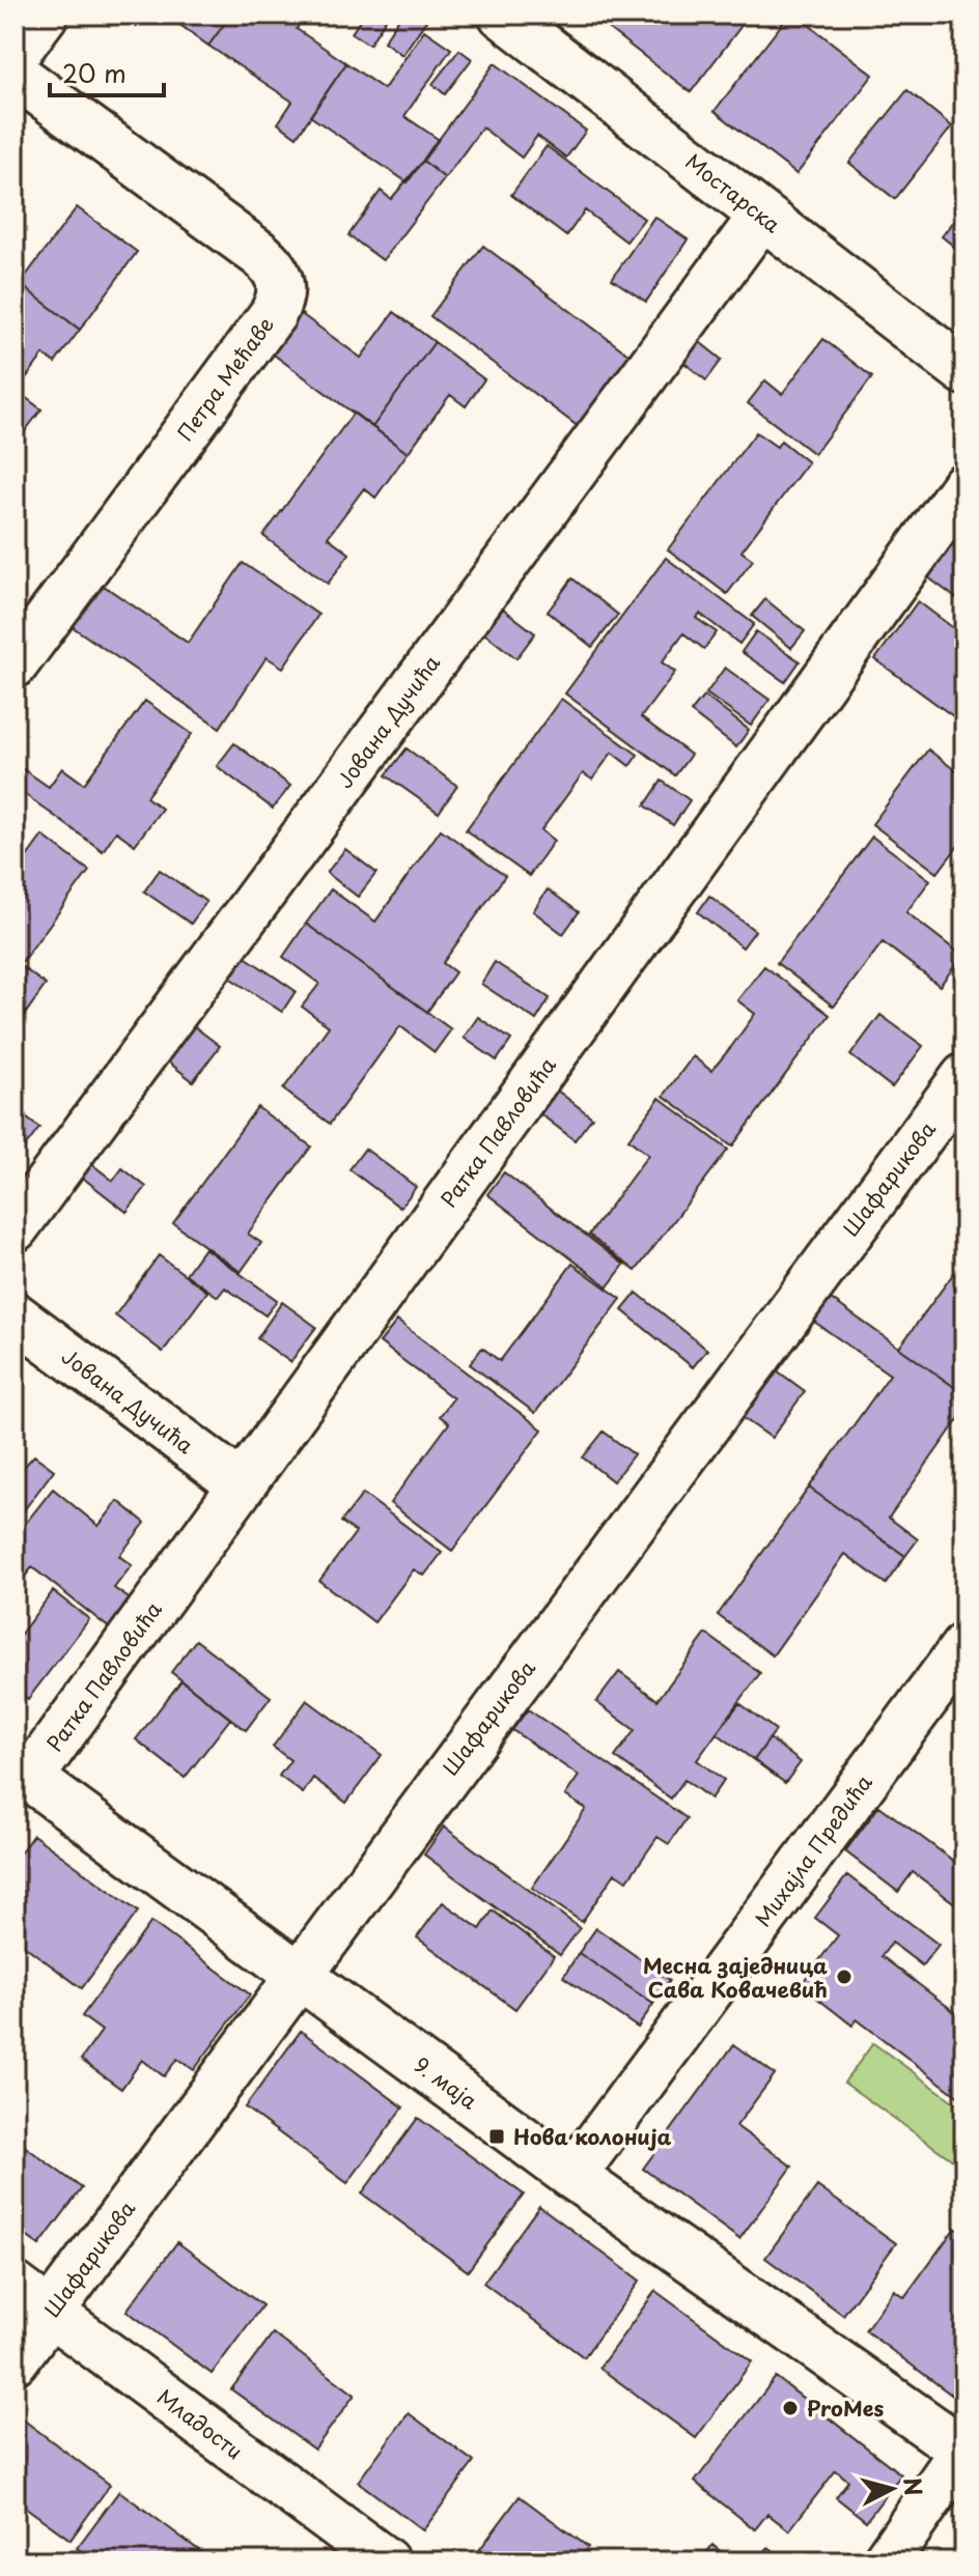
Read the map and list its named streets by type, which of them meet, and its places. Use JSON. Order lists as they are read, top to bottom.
{
  "streets": {
    "street": [
      "Мостарска",
      "Петра Мећаве",
      "Јована Дучића",
      "Ратка Павловића",
      "Шафарикова",
      "Михајла Предића",
      "9. маја",
      "Младости"
    ]
  },
  "crossings": [
    ["Мостарска", "Јована Дучића"],
    ["Јована Дучића", "Ратка Павловића"],
    ["Ратка Павловића", "9. маја"],
    ["Шафарикова", "9. маја"],
    ["Шафарикова", "Младости"],
    ["Михајла Предића", "9. маја"]
  ],
  "places": {
    "other": ["Месна заједница Сава Ковачевић", "ProMes"],
    "transit": ["Нова колонија"]
  },
  "scale_bar": "20 m",
  "north": "right"
}
